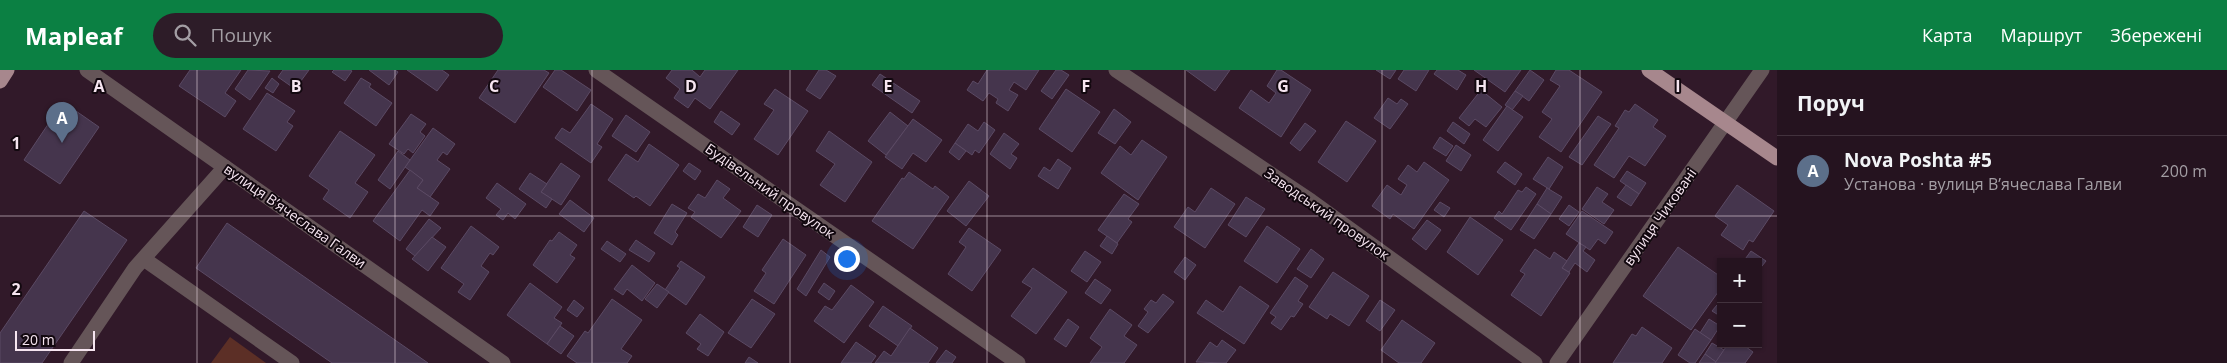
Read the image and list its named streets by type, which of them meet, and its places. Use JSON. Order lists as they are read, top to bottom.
{
  "streets": {
    "street": [
      "Будівельний провулок",
      "Заводський провулок",
      "вулиця Вʼячеслава Галви",
      "вулиця Чиковані"
    ]
  },
  "scale_bar": "20 m",
  "page": {
    "header": "Mapleaf",
    "search": "Пошук",
    "nav": ["Карта", "Маршрут", "Збережені"],
    "heading": "Поруч",
    "pins": "A",
    "list": [
      {
        "mark": "A",
        "name": "Nova Poshta #5",
        "note": "Установа · вулиця Вʼячеслава Галви",
        "value": "200 m"
      }
    ],
    "map_buttons": ["+", "−"],
    "scale": "20 m"
  },
  "grid": {
    "columns": [
      "A",
      "B",
      "C",
      "D",
      "E",
      "F",
      "G",
      "H",
      "I"
    ],
    "rows": ["1", "2"]
  }
}
